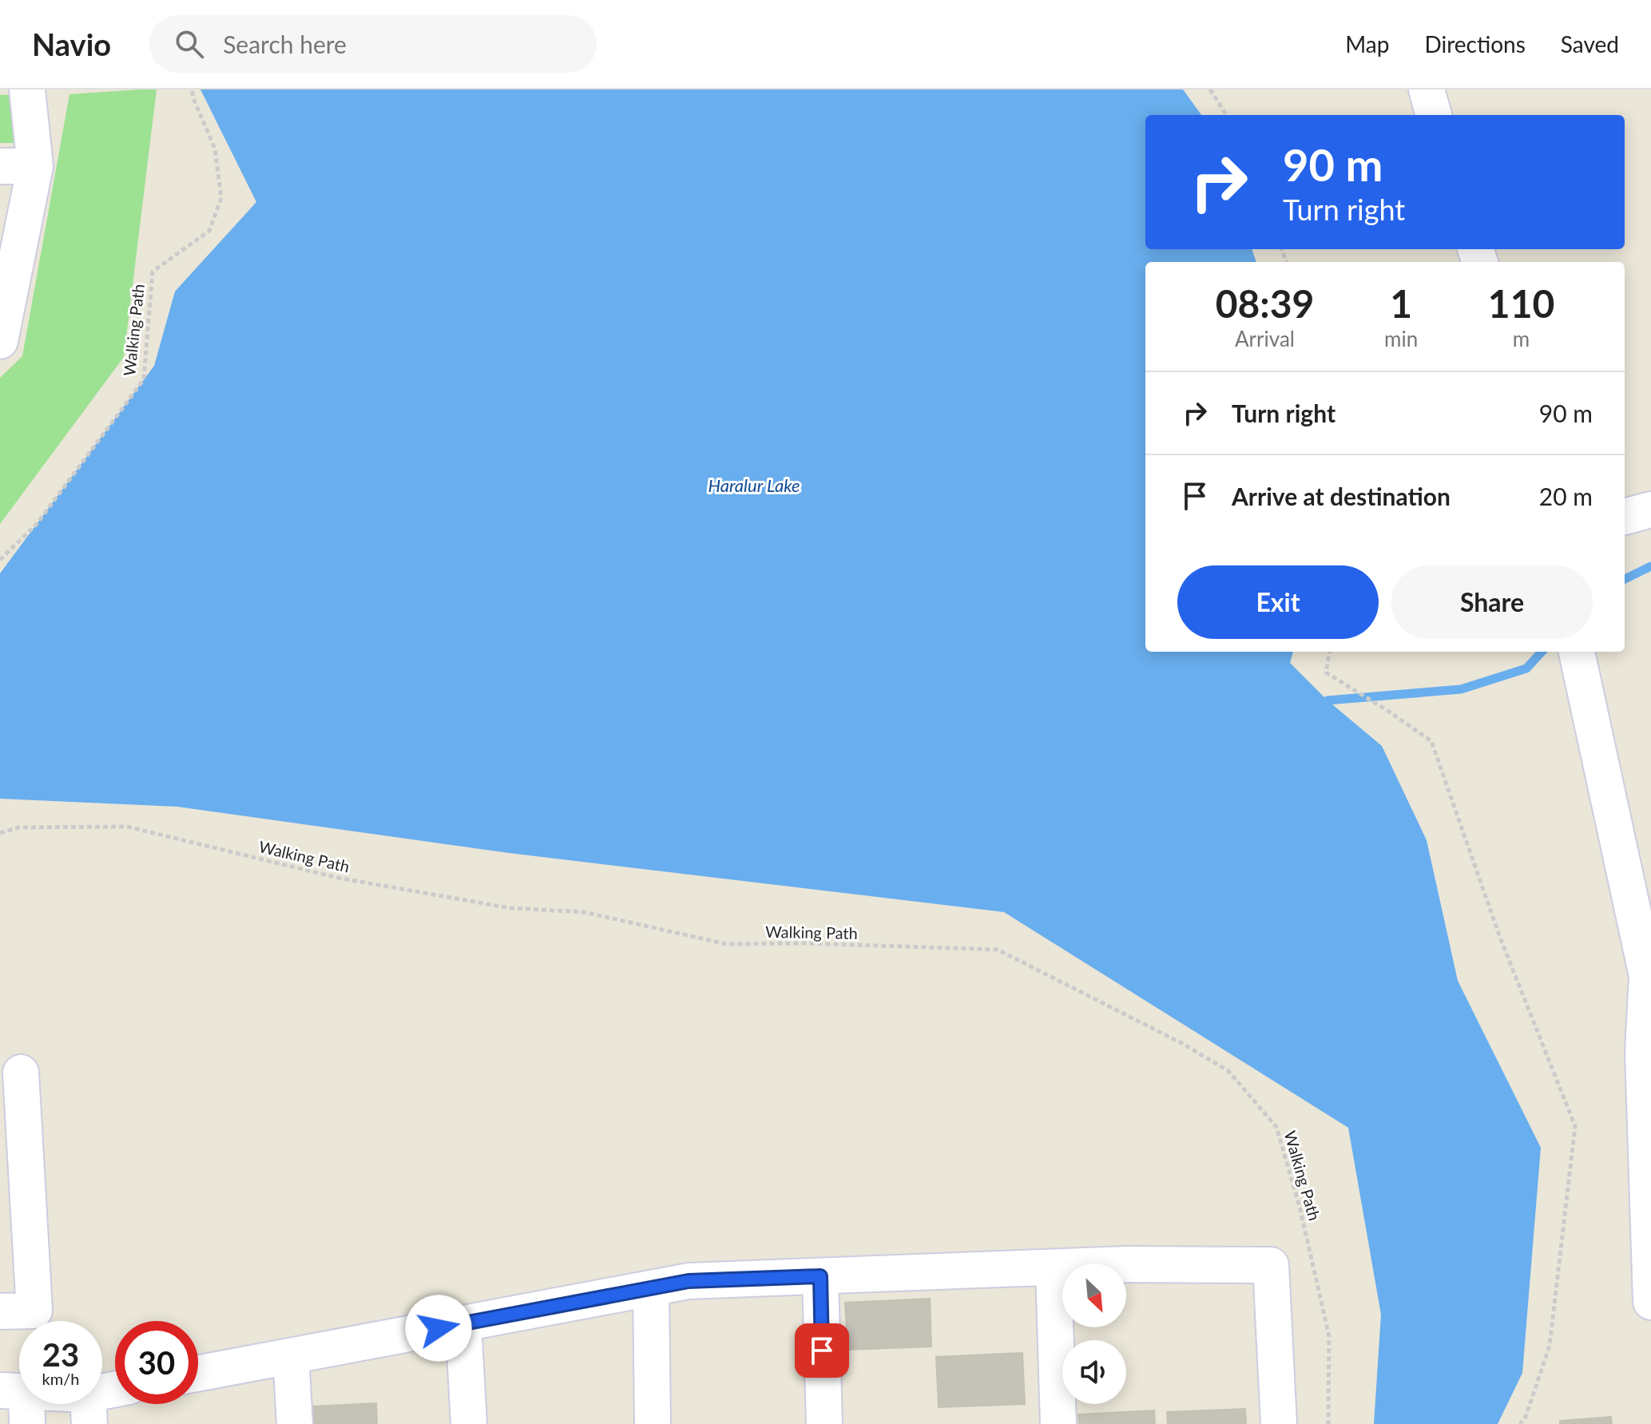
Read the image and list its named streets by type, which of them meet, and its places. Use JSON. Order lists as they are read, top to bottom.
{
  "streets": {
    "path": ["Walking Path"]
  },
  "water": ["Haralur Lake"],
  "north": "bottom right",
  "page": {
    "header": "Navio",
    "search": "Search here",
    "nav": ["Map", "Directions", "Saved"],
    "turn": ["90 m", "Turn right"],
    "eta": [
      "08:39",
      "Arrival",
      "1",
      "min",
      "110",
      "m"
    ],
    "list": [
      {
        "name": "Turn right",
        "value": "90 m"
      },
      {
        "name": "Arrive at destination",
        "value": "20 m"
      }
    ],
    "buttons": ["Exit", "Share"],
    "speed": "23 km/h",
    "limit": "30"
  }
}
